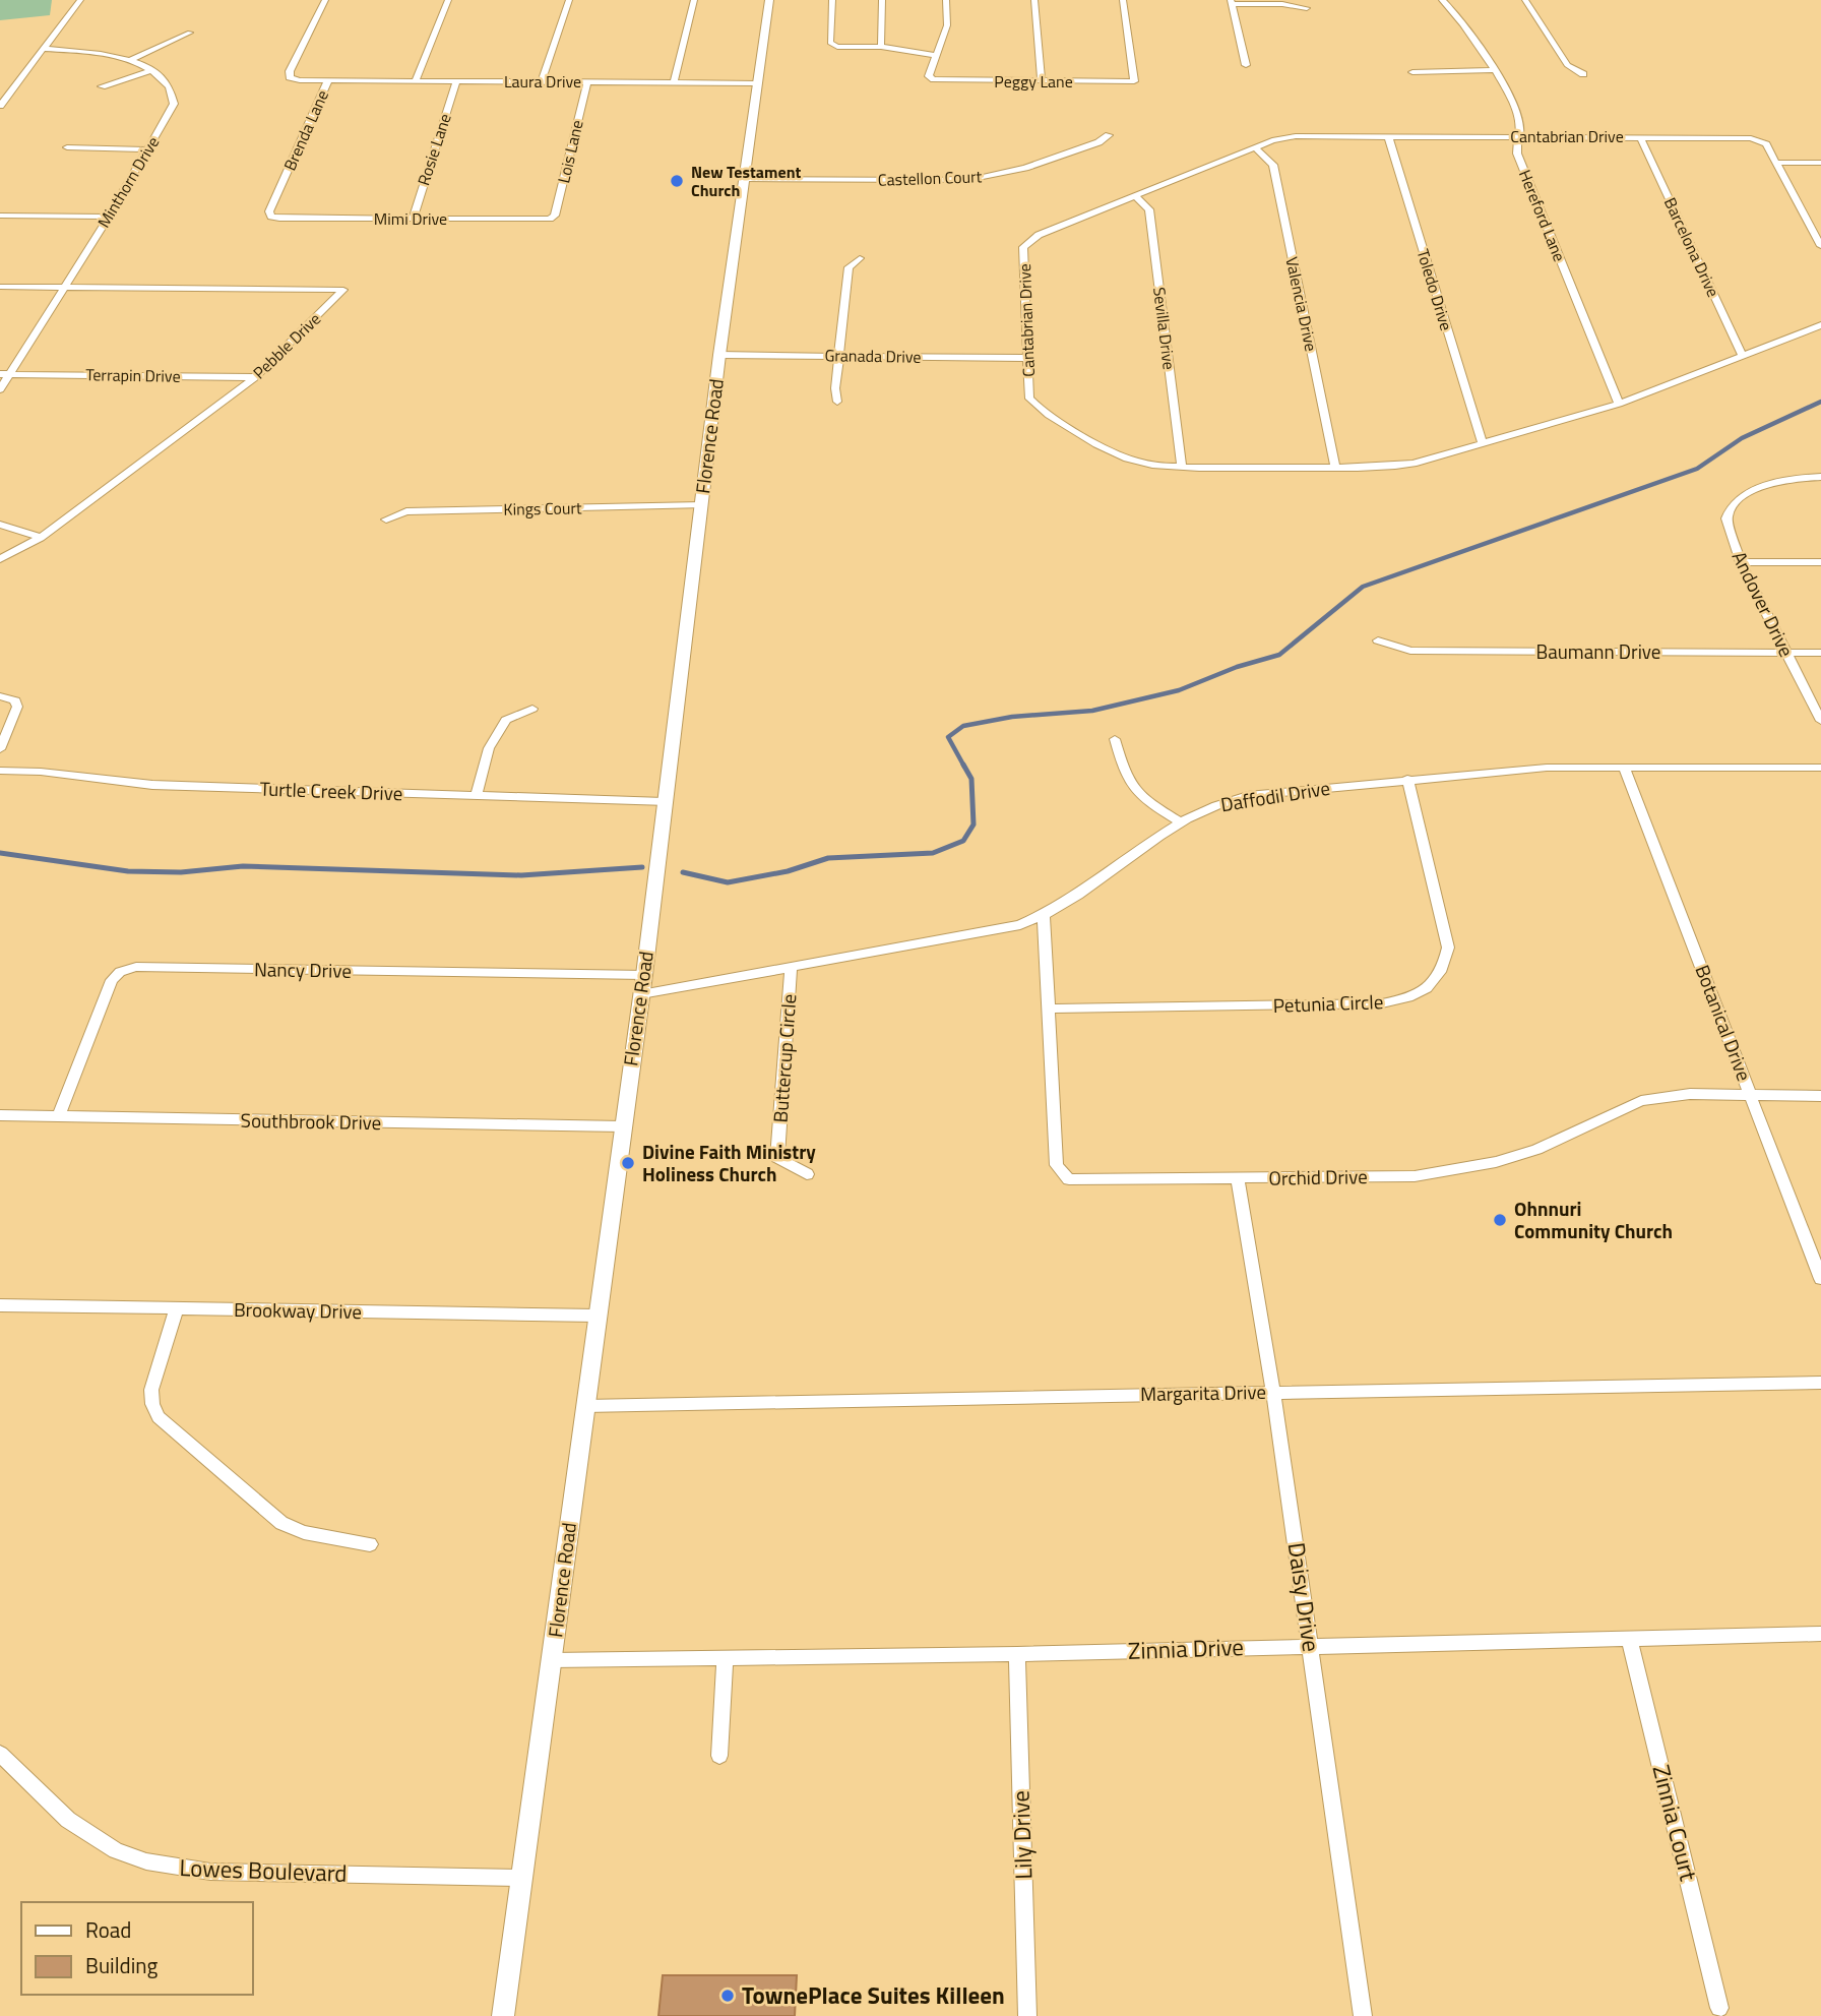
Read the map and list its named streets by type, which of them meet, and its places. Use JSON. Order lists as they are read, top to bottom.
{
  "streets": {
    "street": [
      "Laura Drive",
      "Peggy Lane",
      "Brenda Lane",
      "Cantabrian Drive",
      "Rosie Lane",
      "Lois Lane",
      "Castellon Court",
      "Minthorn Drive",
      "Hereford Lane",
      "Mimi Drive",
      "Barcelona Drive",
      "Toledo Drive",
      "Valencia Drive",
      "Sevilla Drive",
      "Pebble Drive",
      "Granada Drive",
      "Terrapin Drive",
      "Florence Road",
      "Kings Court",
      "Andover Drive",
      "Baumann Drive",
      "Turtle Creek Drive",
      "Daffodil Drive",
      "Nancy Drive",
      "Petunia Circle",
      "Botanical Drive",
      "Buttercup Circle",
      "Southbrook Drive",
      "Orchid Drive",
      "Brookway Drive",
      "Margarita Drive",
      "Daisy Drive",
      "Zinnia Drive",
      "Zinnia Court",
      "Lily Drive",
      "Lowes Boulevard"
    ]
  },
  "crossings": [
    ["Laura Drive", "Brenda Lane"],
    ["Laura Drive", "Rosie Lane"],
    ["Laura Drive", "Lois Lane"],
    ["Laura Drive", "Florence Road"],
    ["Brenda Lane", "Mimi Drive"],
    ["Cantabrian Drive", "Hereford Lane"],
    ["Cantabrian Drive", "Barcelona Drive"],
    ["Cantabrian Drive", "Toledo Drive"],
    ["Cantabrian Drive", "Valencia Drive"],
    ["Cantabrian Drive", "Sevilla Drive"],
    ["Cantabrian Drive", "Granada Drive"],
    ["Rosie Lane", "Mimi Drive"],
    ["Lois Lane", "Mimi Drive"],
    ["Castellon Court", "Florence Road"],
    ["Minthorn Drive", "Pebble Drive"],
    ["Minthorn Drive", "Terrapin Drive"],
    ["Pebble Drive", "Terrapin Drive"],
    ["Granada Drive", "Florence Road"],
    ["Florence Road", "Kings Court"],
    ["Florence Road", "Turtle Creek Drive"],
    ["Florence Road", "Daffodil Drive"],
    ["Florence Road", "Nancy Drive"],
    ["Florence Road", "Southbrook Drive"],
    ["Florence Road", "Brookway Drive"],
    ["Florence Road", "Margarita Drive"],
    ["Florence Road", "Zinnia Drive"],
    ["Florence Road", "Lowes Boulevard"],
    ["Andover Drive", "Baumann Drive"],
    ["Daffodil Drive", "Petunia Circle"],
    ["Daffodil Drive", "Botanical Drive"],
    ["Daffodil Drive", "Buttercup Circle"],
    ["Daffodil Drive", "Orchid Drive"],
    ["Nancy Drive", "Southbrook Drive"],
    ["Petunia Circle", "Orchid Drive"],
    ["Botanical Drive", "Orchid Drive"],
    ["Orchid Drive", "Daisy Drive"],
    ["Margarita Drive", "Daisy Drive"],
    ["Daisy Drive", "Zinnia Drive"],
    ["Zinnia Drive", "Zinnia Court"],
    ["Zinnia Drive", "Lily Drive"]
  ],
  "places": [
    "New Testament Church",
    "Divine Faith Ministry Holiness Church",
    "Ohnnuri Community Church",
    "TownePlace Suites Killeen"
  ],
  "legend": ["Road", "Building"]
}
